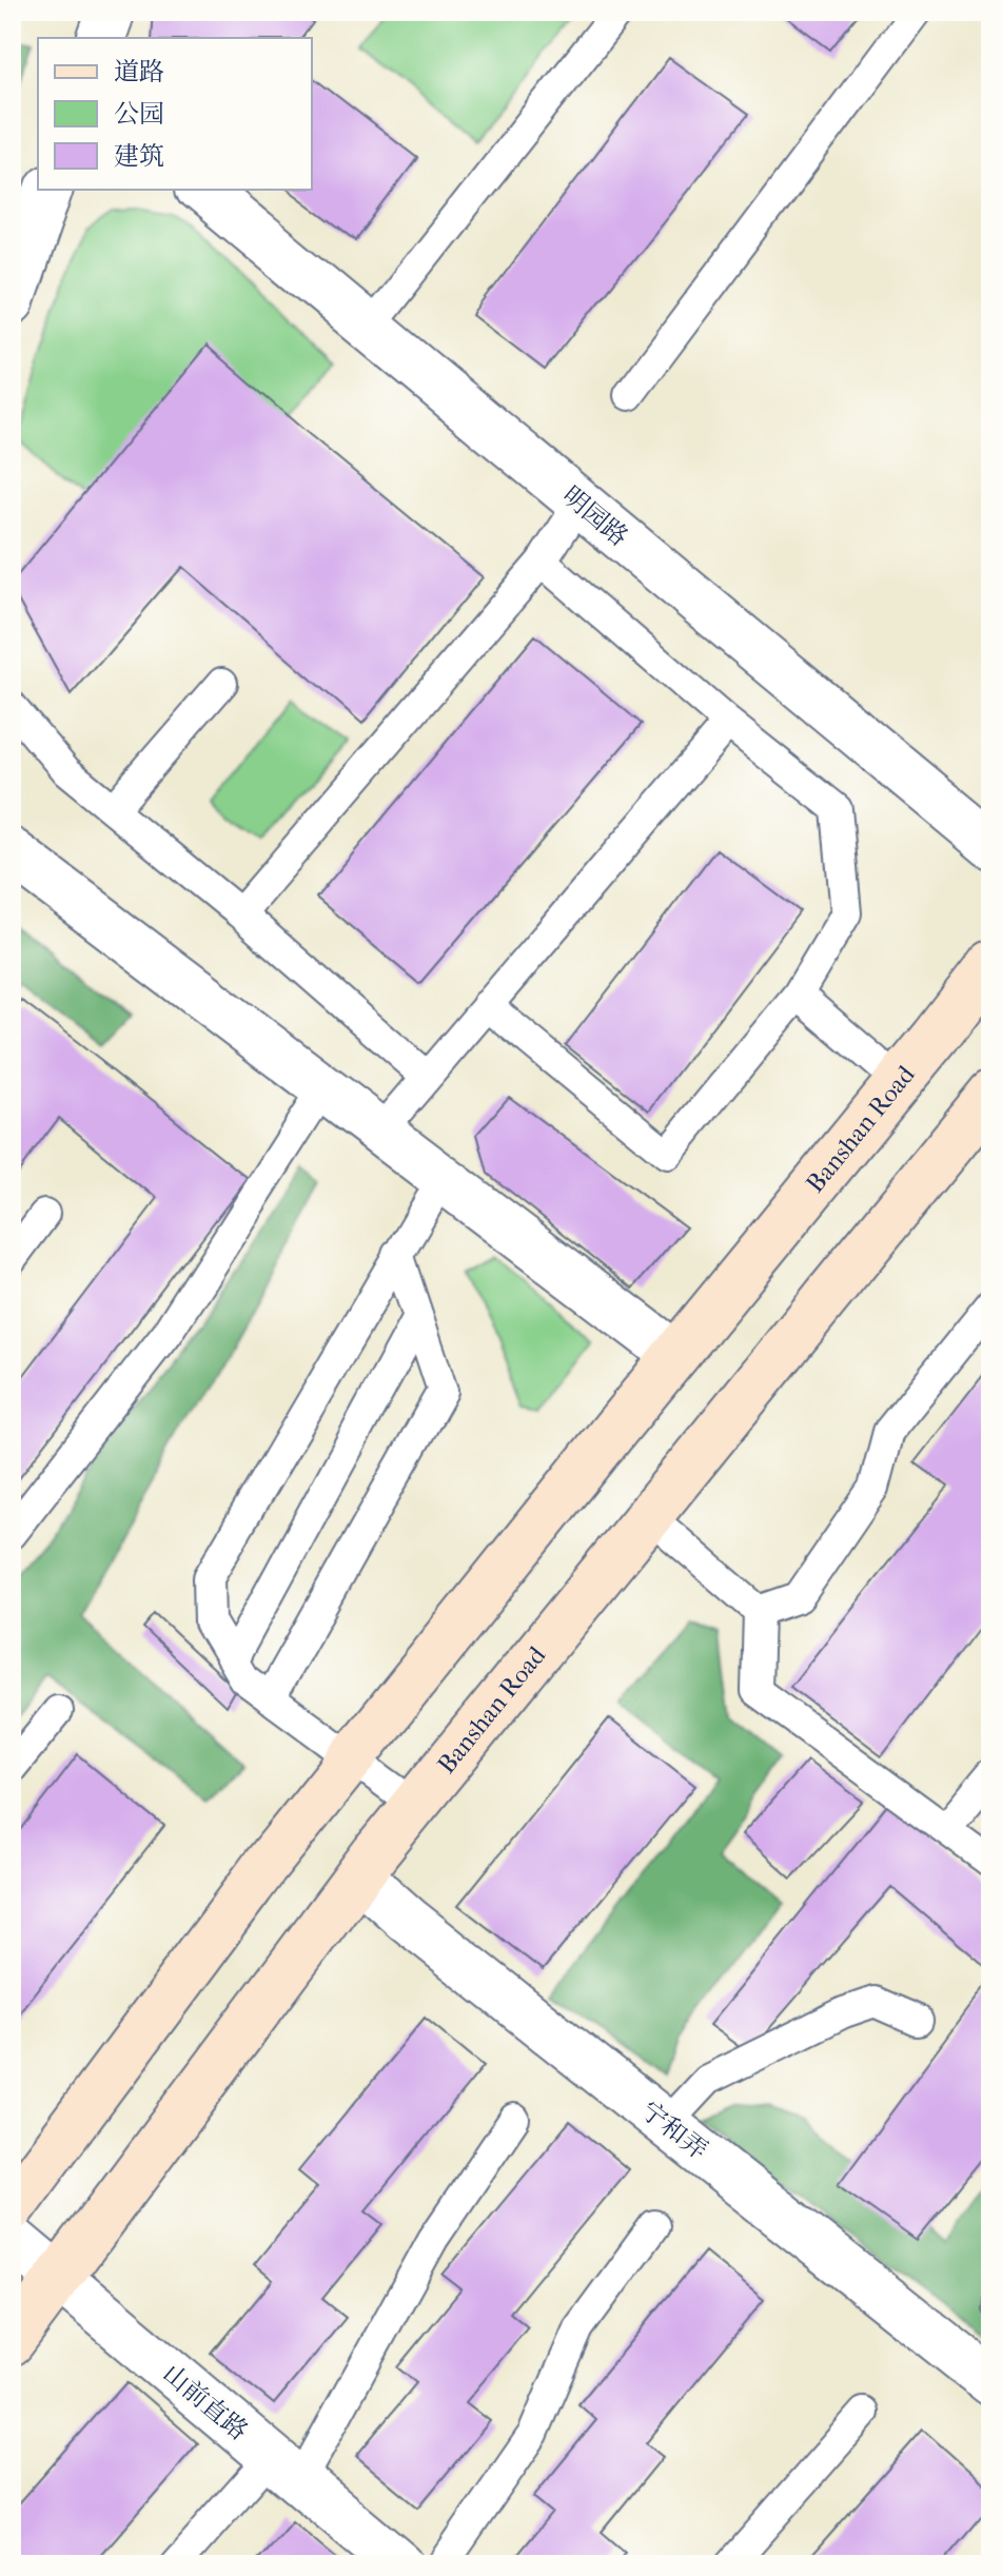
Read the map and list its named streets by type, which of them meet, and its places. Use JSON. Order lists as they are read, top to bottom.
{
  "streets": {
    "main road": ["Banshan Road"],
    "street": ["明园路", "宁和弄", "山前直路"]
  },
  "crossings": [
    ["Banshan Road", "宁和弄"],
    ["Banshan Road", "山前直路"]
  ],
  "legend": ["道路", "公园", "建筑"]
}
